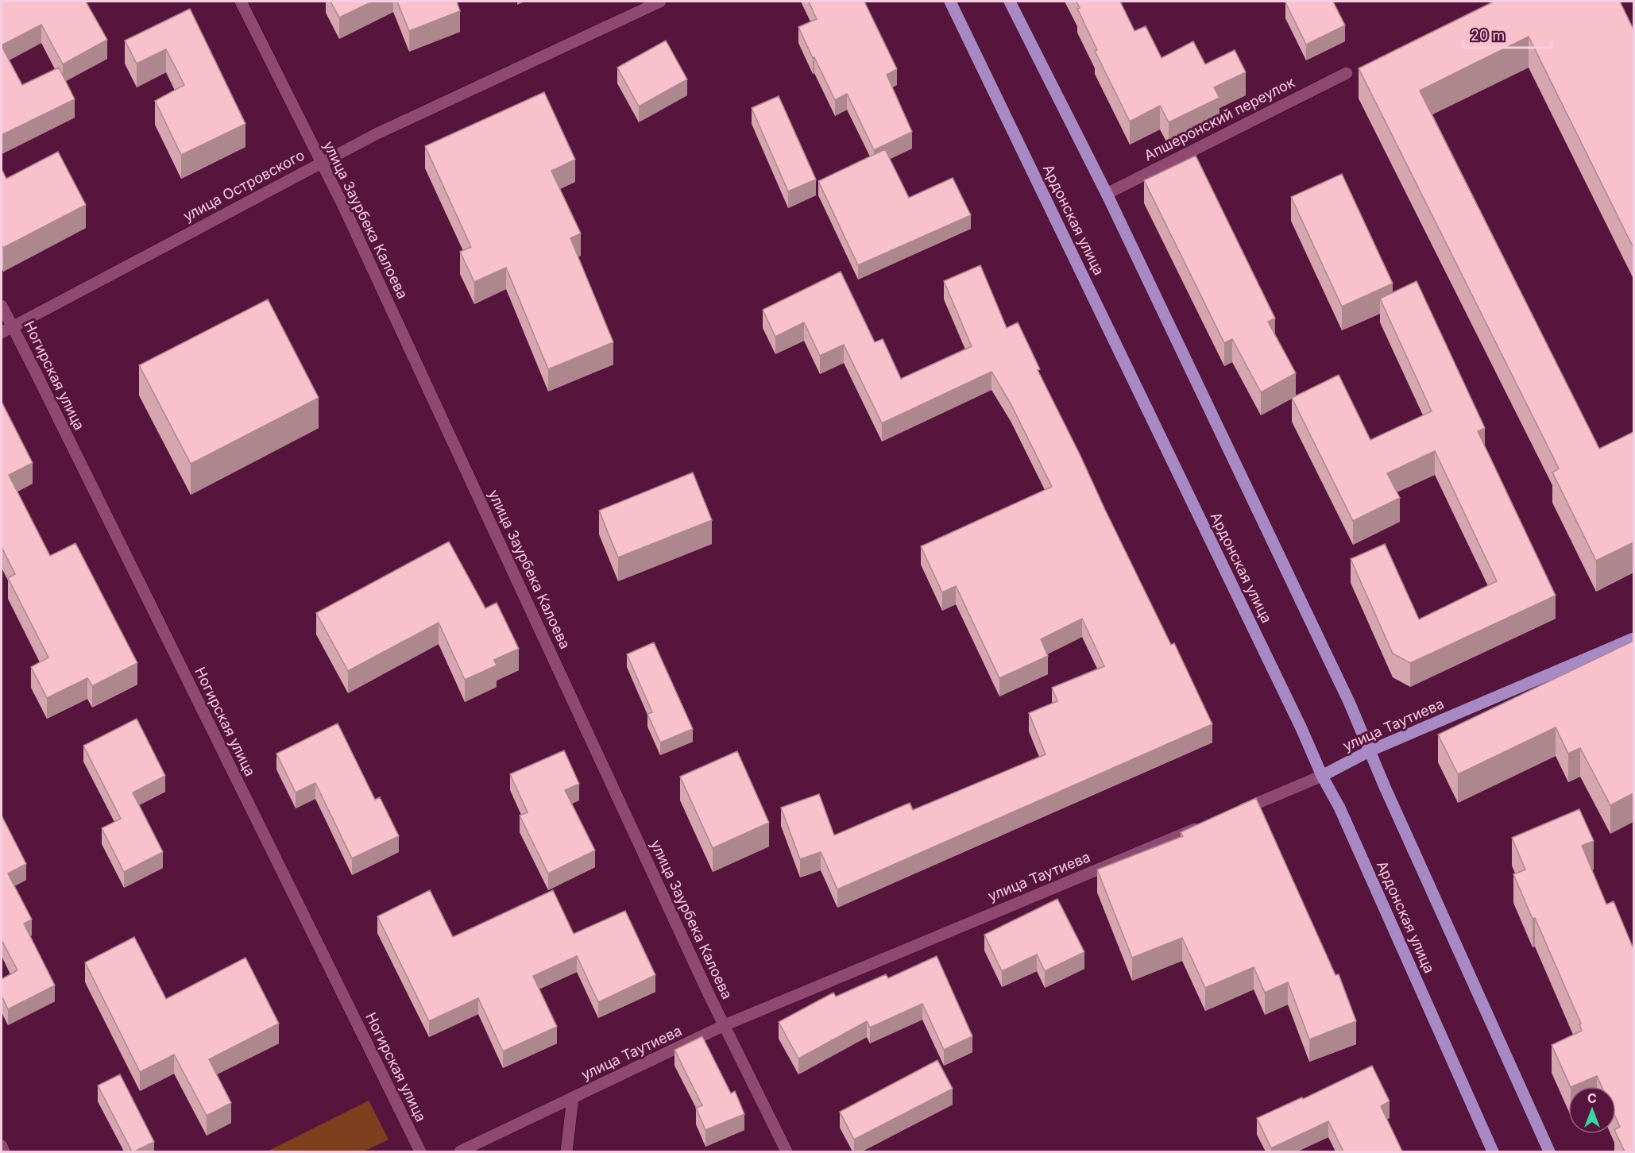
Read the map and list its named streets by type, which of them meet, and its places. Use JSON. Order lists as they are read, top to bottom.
{
  "streets": {
    "main road": ["Ардонская улица", "улица Таутиева"],
    "street": [
      "Апшеронский переулок",
      "улица Островского",
      "улица Заурбека Калоева",
      "Ногирская улица"
    ]
  },
  "crossings": [
    ["улица Островского", "улица Заурбека Калоева"],
    ["улица Островского", "Ногирская улица"],
    ["улица Заурбека Калоева", "улица Таутиева"],
    ["Ардонская улица", "улица Таутиева"]
  ],
  "scale_bar": "20 m",
  "north": "top"
}
